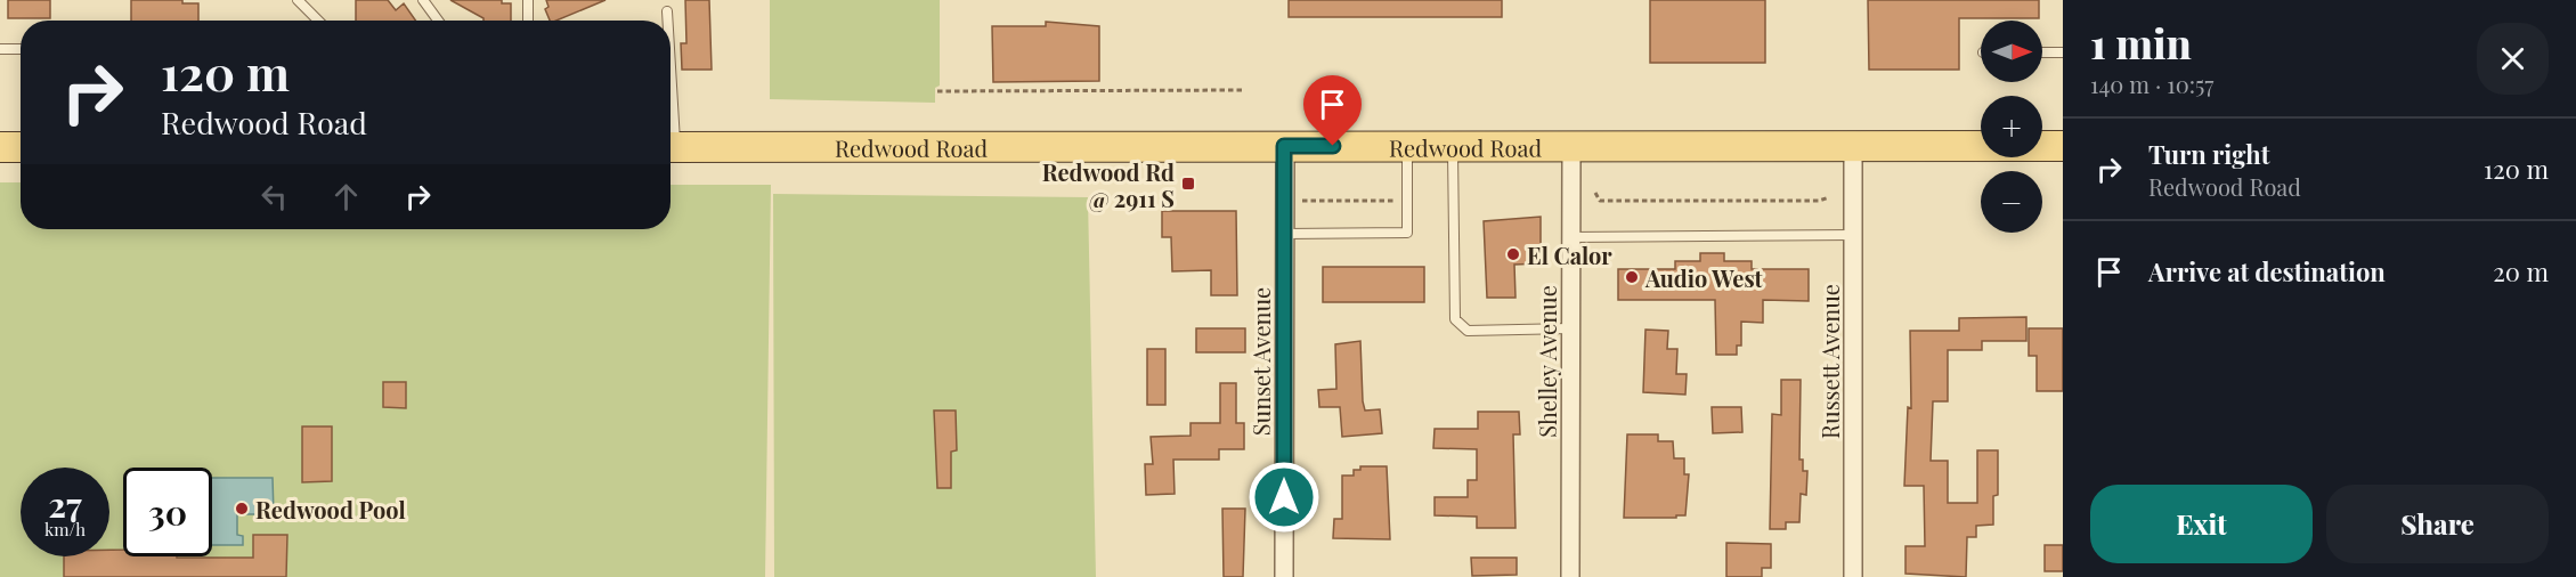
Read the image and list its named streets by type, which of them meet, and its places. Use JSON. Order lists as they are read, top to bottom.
{
  "streets": {
    "main road": ["Redwood Road"],
    "street": ["Sunset Avenue", "Shelley Avenue", "Russett Avenue"]
  },
  "crossings": [
    ["Redwood Road", "Sunset Avenue"],
    ["Redwood Road", "Shelley Avenue"],
    ["Redwood Road", "Russett Avenue"]
  ],
  "places": {
    "transit": ["Redwood Rd @ 2911 S"],
    "other": ["El Calor", "Audio West", "Redwood Pool"]
  },
  "north": "right",
  "page": {
    "heading": ["1 min", "140 m · 10:57"],
    "map_buttons": ["+", "−"],
    "turn": ["120 m", "Redwood Road"],
    "list": [
      {
        "name": "Turn right",
        "note": "Redwood Road",
        "value": "120 m"
      },
      {
        "name": "Arrive at destination",
        "value": "20 m"
      }
    ],
    "speed": "27 km/h",
    "limit": "30",
    "buttons": ["Exit", "Share"]
  }
}
